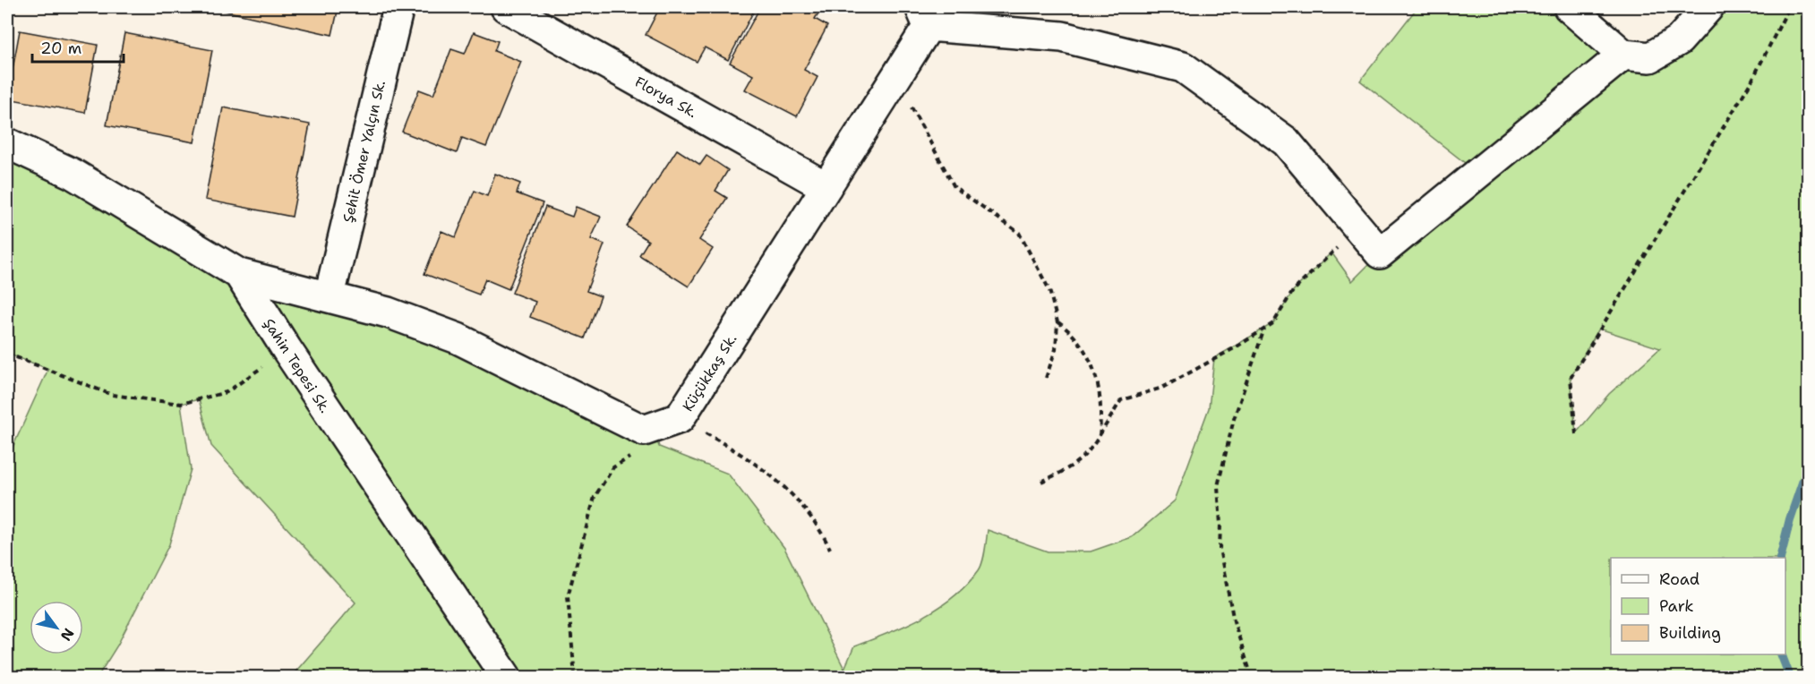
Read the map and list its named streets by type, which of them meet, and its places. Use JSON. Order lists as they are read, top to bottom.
{
  "streets": {
    "street": [
      "Florya Sk.",
      "Şehit Ömer Yalçın Sk.",
      "Şahin Tepesi Sk.",
      "Küçükkaş Sk."
    ]
  },
  "crossings": [
    ["Florya Sk.", "Küçükkaş Sk."],
    ["Şehit Ömer Yalçın Sk.", "Küçükkaş Sk."],
    ["Şahin Tepesi Sk.", "Küçükkaş Sk."]
  ],
  "legend": ["Road", "Park", "Building"],
  "scale_bar": "20 m",
  "north": "bottom right"
}
